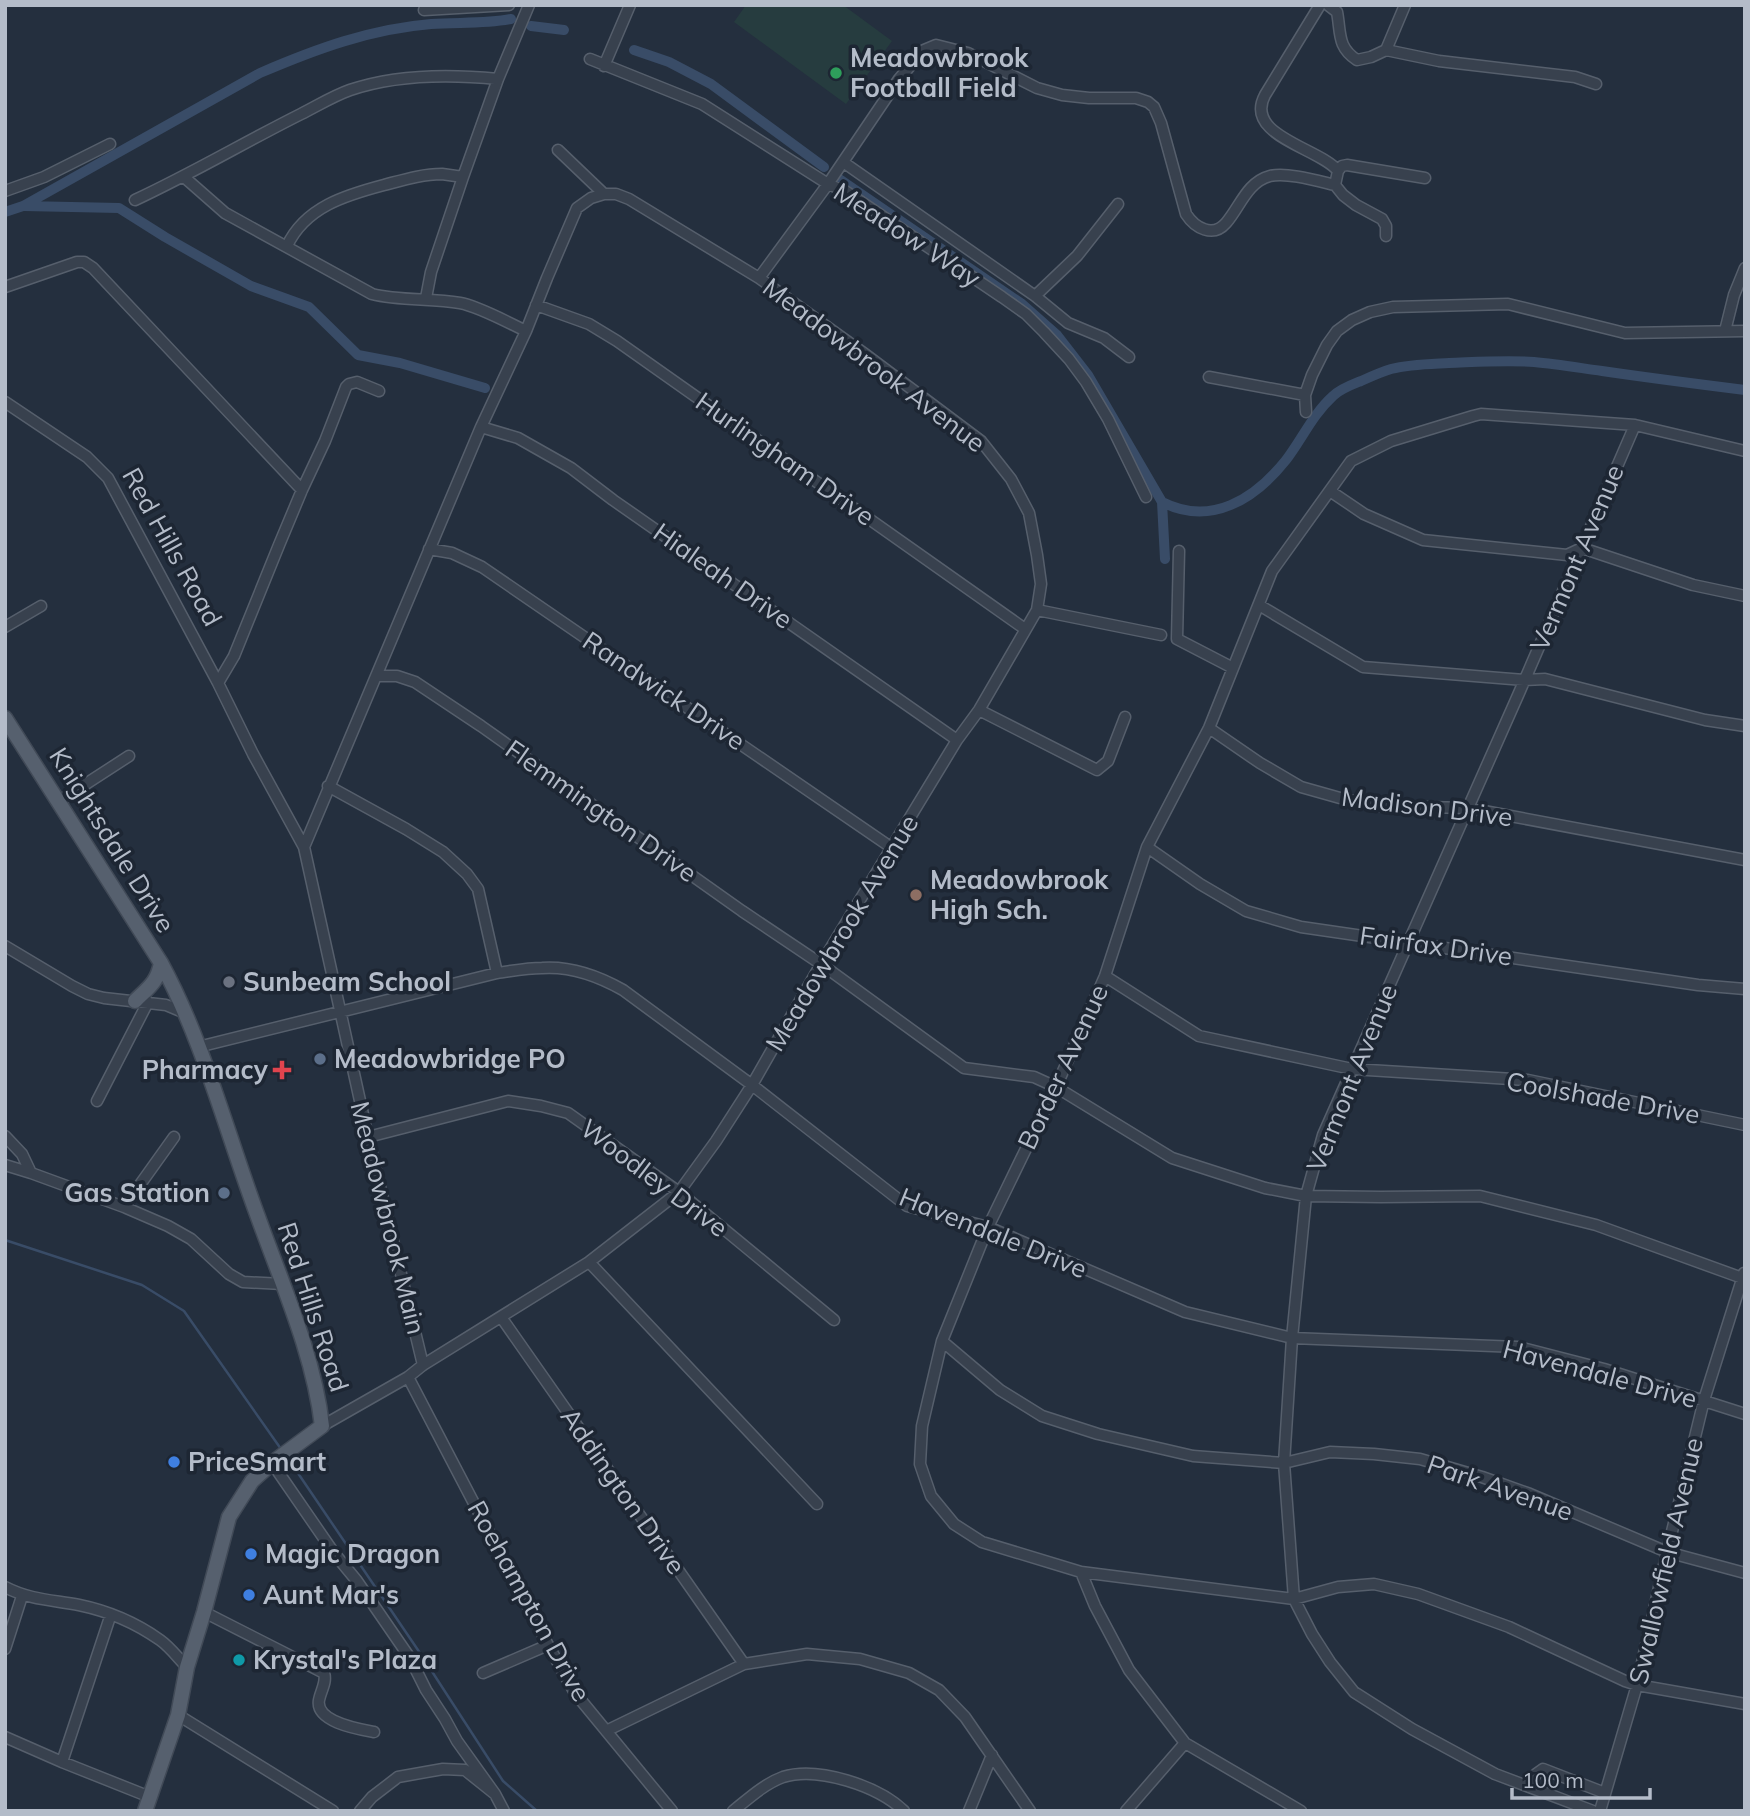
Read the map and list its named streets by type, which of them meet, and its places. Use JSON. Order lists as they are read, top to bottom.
{
  "streets": {
    "main road": ["Red Hills Road", "Knightsdale Drive"],
    "street": [
      "Meadow Way",
      "Meadowbrook Avenue",
      "Hurlingham Drive",
      "Vermont Avenue",
      "Hialeah Drive",
      "Randwick Drive",
      "Madison Drive",
      "Flemmington Drive",
      "Fairfax Drive",
      "Border Avenue",
      "Coolshade Drive",
      "Woodley Drive",
      "Meadowbrook Main",
      "Havendale Drive",
      "Park Avenue",
      "Addington Drive",
      "Swallowfield Avenue",
      "Roehampton Drive"
    ]
  },
  "crossings": [
    ["Meadowbrook Avenue", "Hurlingham Drive"],
    ["Meadowbrook Avenue", "Red Hills Road"],
    ["Meadowbrook Avenue", "Hialeah Drive"],
    ["Meadowbrook Avenue", "Randwick Drive"],
    ["Meadowbrook Avenue", "Flemmington Drive"],
    ["Meadowbrook Avenue", "Woodley Drive"],
    ["Meadowbrook Avenue", "Meadowbrook Main"],
    ["Meadowbrook Avenue", "Havendale Drive"],
    ["Meadowbrook Avenue", "Addington Drive"],
    ["Meadowbrook Avenue", "Roehampton Drive"],
    ["Red Hills Road", "Knightsdale Drive"],
    ["Red Hills Road", "Meadowbrook Main"],
    ["Red Hills Road", "Havendale Drive"],
    ["Vermont Avenue", "Madison Drive"],
    ["Vermont Avenue", "Flemmington Drive"],
    ["Vermont Avenue", "Fairfax Drive"],
    ["Vermont Avenue", "Border Avenue"],
    ["Vermont Avenue", "Coolshade Drive"],
    ["Vermont Avenue", "Havendale Drive"],
    ["Vermont Avenue", "Park Avenue"],
    ["Madison Drive", "Border Avenue"],
    ["Flemmington Drive", "Border Avenue"],
    ["Flemmington Drive", "Swallowfield Avenue"],
    ["Fairfax Drive", "Border Avenue"],
    ["Border Avenue", "Coolshade Drive"],
    ["Border Avenue", "Havendale Drive"],
    ["Border Avenue", "Park Avenue"],
    ["Woodley Drive", "Meadowbrook Main"],
    ["Meadowbrook Main", "Havendale Drive"],
    ["Havendale Drive", "Swallowfield Avenue"],
    ["Park Avenue", "Swallowfield Avenue"]
  ],
  "places": {
    "other": [
      "Meadowbrook Football Field",
      "Meadowbrook High Sch.",
      "Sunbeam School",
      "Meadowbridge PO",
      "Gas Station",
      "PriceSmart",
      "Magic Dragon",
      "Aunt Mar's",
      "Krystal's Plaza"
    ],
    "health": ["Pharmacy"]
  },
  "scale_bar": "100 m"
}
